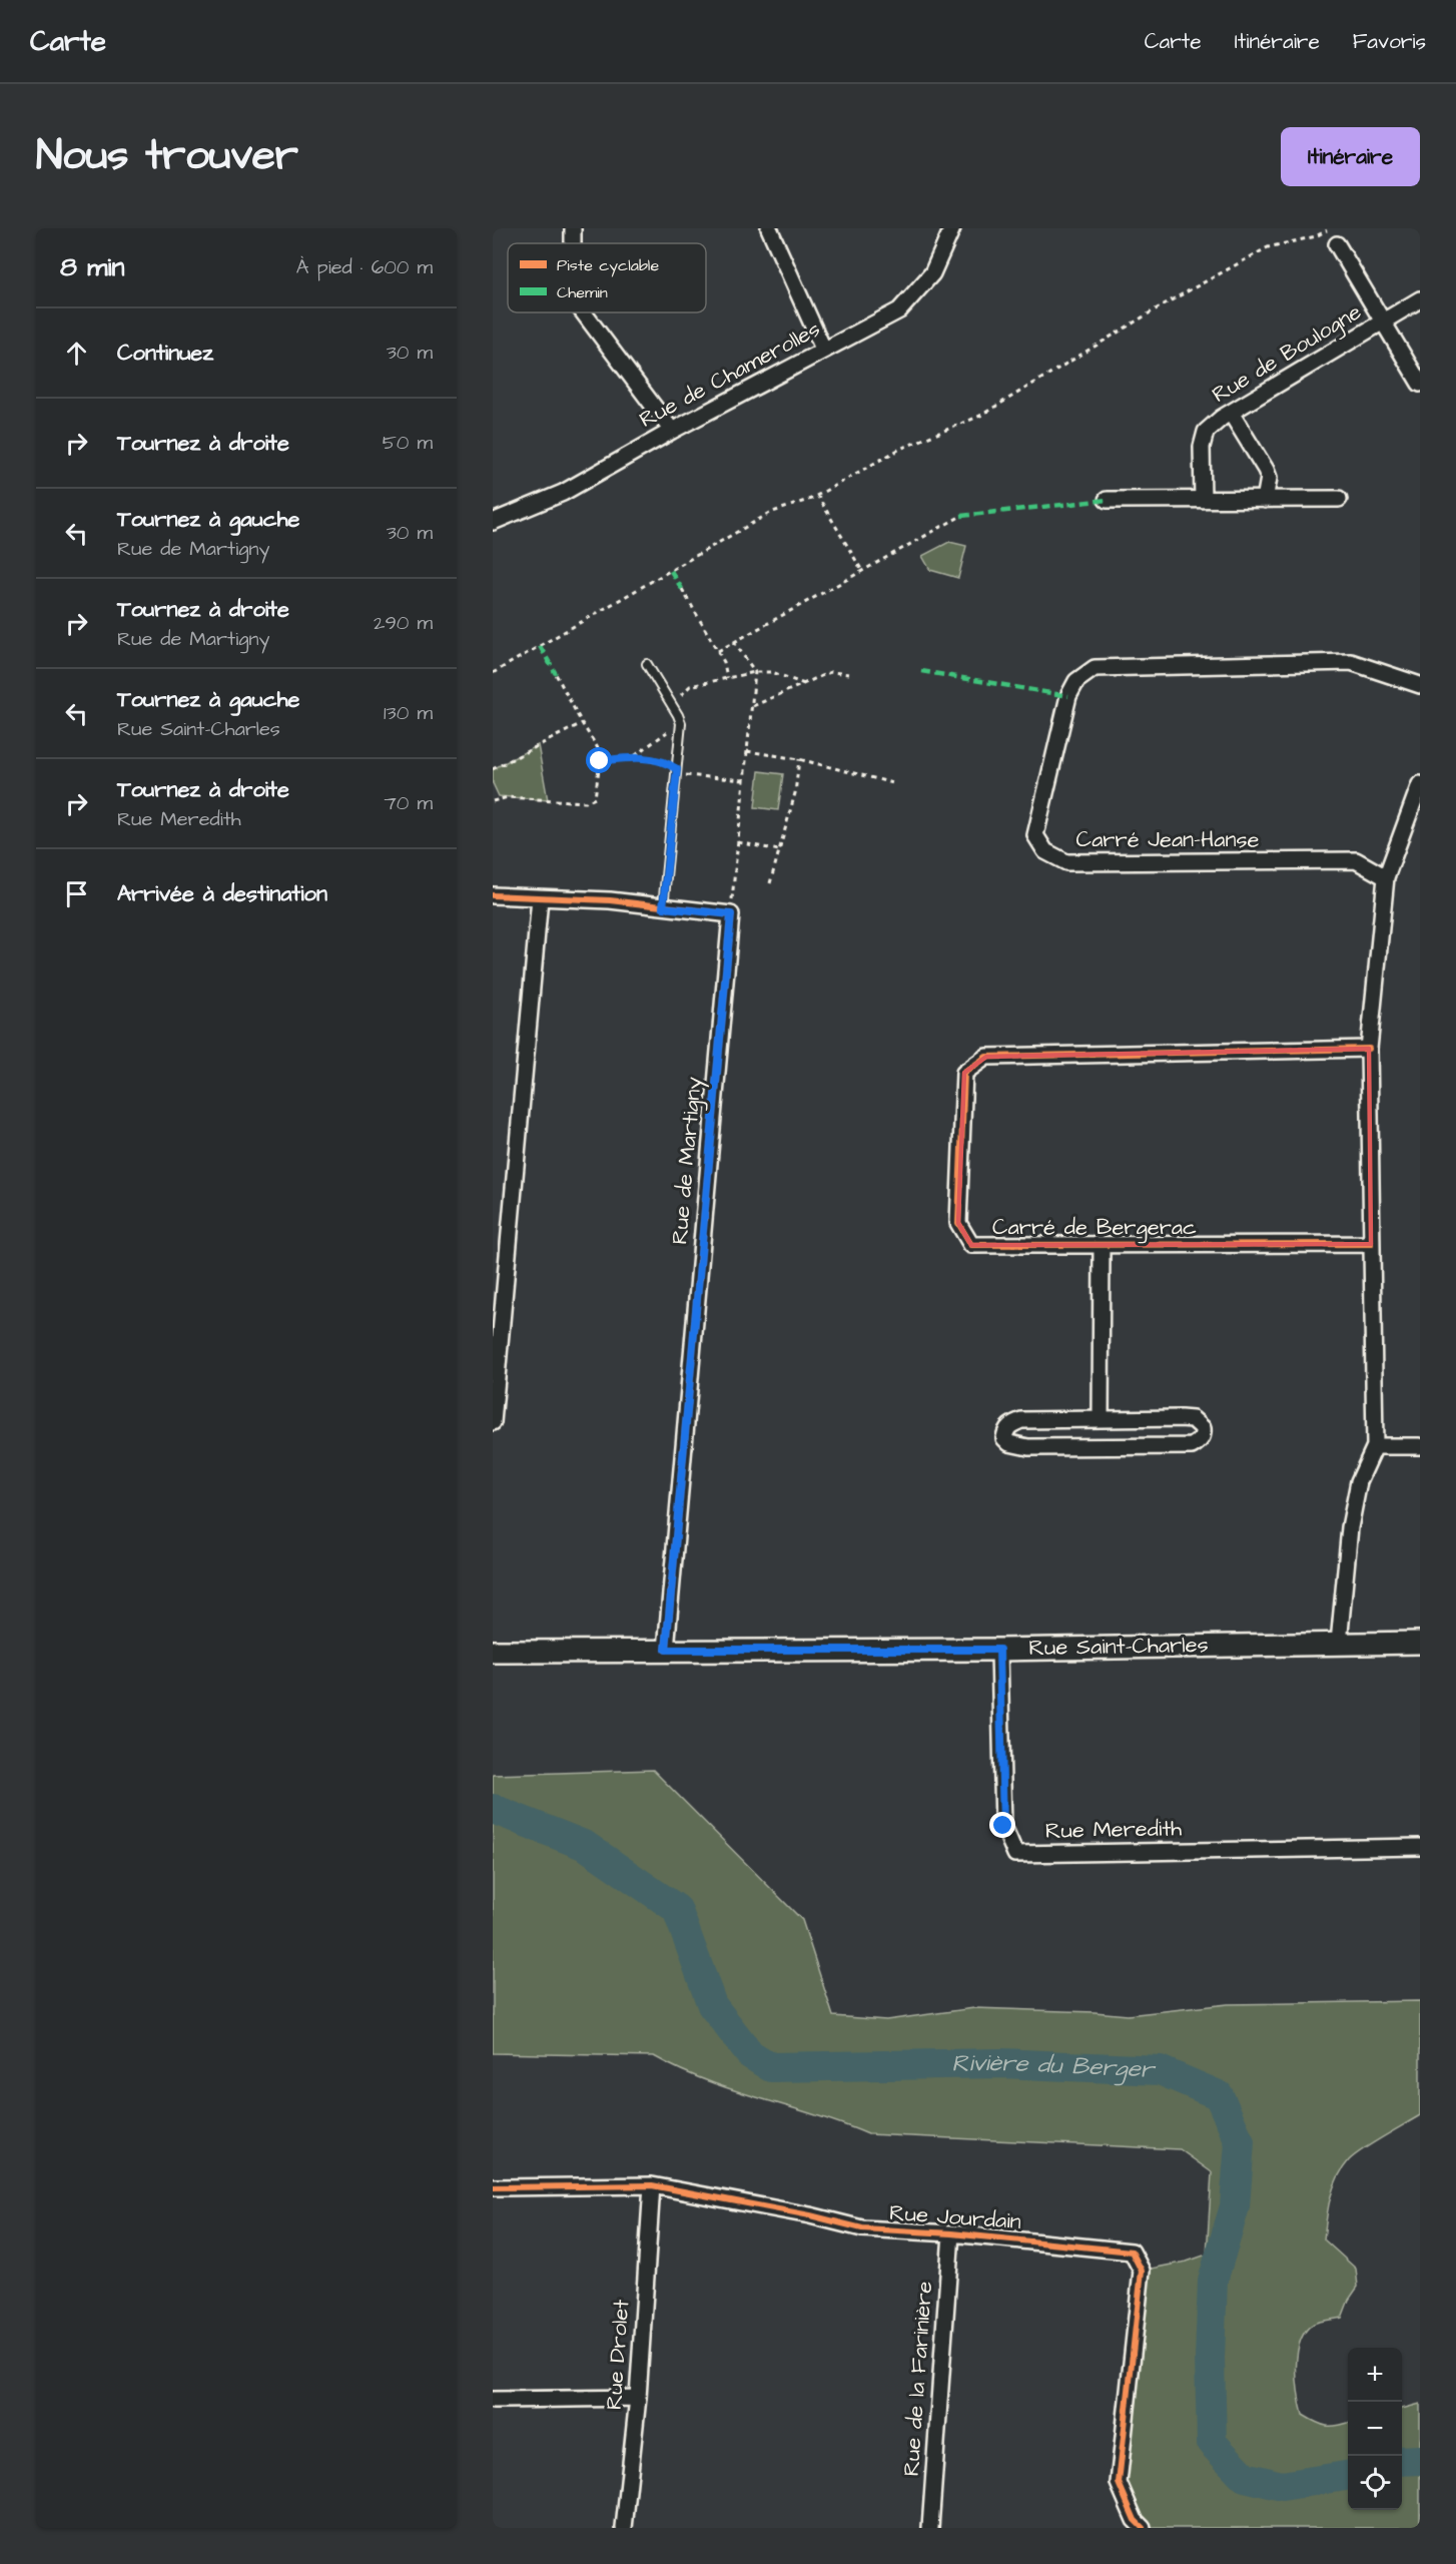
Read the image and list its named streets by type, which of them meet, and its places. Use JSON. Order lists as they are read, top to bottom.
{
  "streets": {
    "street": [
      "Rue de Boulogne",
      "Rue de Chamerolles",
      "Carré Jean-Hanse",
      "Rue de Martigny",
      "Carré de Bergerac",
      "Rue Saint-Charles",
      "Rue Meredith",
      "Rue Jourdain",
      "Rue Drolet",
      "Rue de la Farinière"
    ]
  },
  "crossings": [
    ["Rue de Martigny", "Rue Saint-Charles"],
    ["Rue Saint-Charles", "Rue Meredith"],
    ["Rue Jourdain", "Rue Drolet"],
    ["Rue Jourdain", "Rue de la Farinière"]
  ],
  "water": ["Rivière du Berger"],
  "legend": ["Piste cyclable", "Chemin"],
  "page": {
    "header": "Carte",
    "nav": ["Carte", "Itinéraire", "Favoris"],
    "title": "Nous trouver",
    "buttons": "Itinéraire",
    "heading": ["8 min", "À pied · 600 m"],
    "list": [
      ["Continuez", "30 m"],
      ["Tournez à droite", "50 m"],
      ["Tournez à gauche", "Rue de Martigny", "30 m"],
      ["Tournez à droite", "Rue de Martigny", "290 m"],
      ["Tournez à gauche", "Rue Saint-Charles", "130 m"],
      ["Tournez à droite", "Rue Meredith", "70 m"],
      "Arrivée à destination"
    ],
    "map_buttons": ["+", "−"]
  }
}
